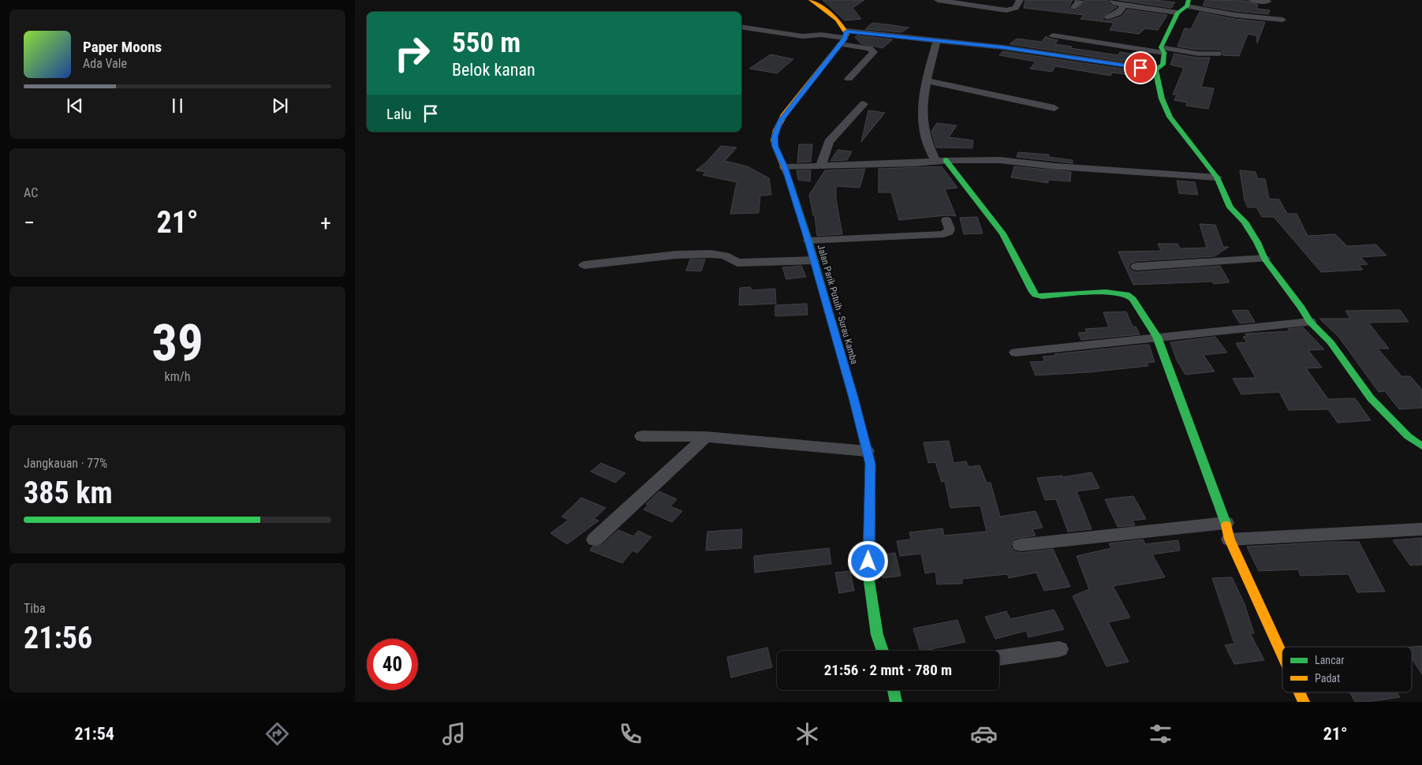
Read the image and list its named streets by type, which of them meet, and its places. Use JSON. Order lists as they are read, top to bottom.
{
  "streets": {
    "street": ["Jalan Parik Putuih - Surau Kamba"]
  },
  "legend": ["Lancar", "Padat"],
  "page": {
    "turn": ["550 m", "Belok kanan"],
    "song": ["Paper Moons", "Ada Vale"],
    "then": "Lalu",
    "tile": [
      "AC",
      ["39", "km/h"],
      ["Jangkauan · 77%", "385 km"],
      ["Tiba", "21:56"]
    ],
    "heat": ["−", "21°", "+"],
    "limit": "40",
    "trip": "21:56 · 2 mnt · 780 m",
    "tabs": ["21:54", "21°"]
  }
}
